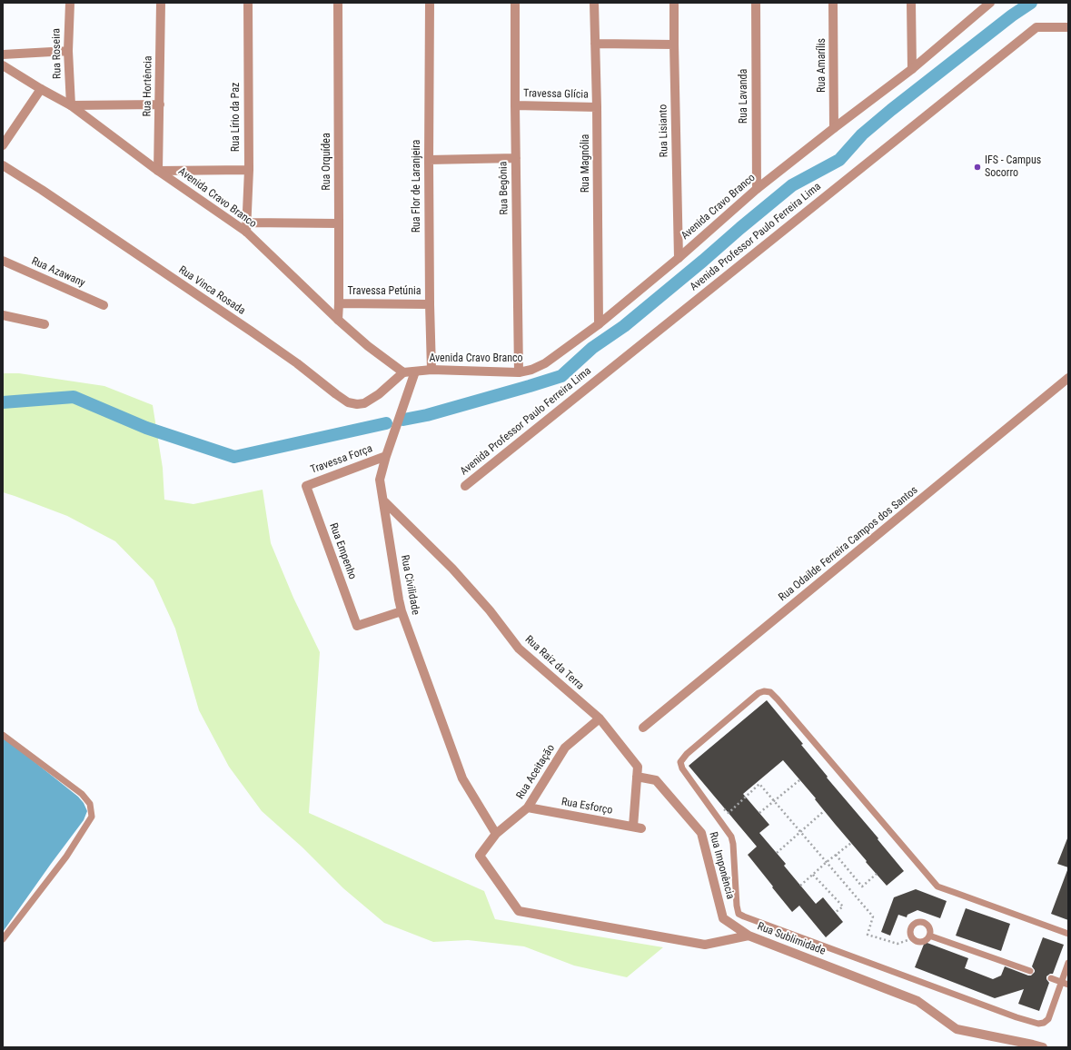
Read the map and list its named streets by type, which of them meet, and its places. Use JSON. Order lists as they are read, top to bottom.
{
  "streets": {
    "street": [
      "Rua Roseira",
      "Rua Amarílis",
      "Rua Hortência",
      "Travessa Glícia",
      "Rua Lavanda",
      "Rua Lírio da Paz",
      "Rua Lisianto",
      "Rua Orquídea",
      "Rua Magnólia",
      "Rua Flor de Laranjeira",
      "Rua Begônia",
      "Avenida Cravo Branco",
      "Avenida Professor Paulo Ferreira Lima",
      "Rua Azawany",
      "Rua Vinca Rosada",
      "Travessa Petúnia",
      "Travessa Força",
      "Rua Odailde Ferreira Campos dos Santos",
      "Rua Empenho",
      "Rua Civilidade",
      "Rua Raiz da Terra",
      "Rua Aceitação",
      "Rua Esforço",
      "Rua Imponência",
      "Rua Sublimidade"
    ]
  },
  "crossings": [
    ["Rua Roseira", "Avenida Cravo Branco"],
    ["Rua Amarílis", "Avenida Cravo Branco"],
    ["Rua Hortência", "Avenida Cravo Branco"],
    ["Travessa Glícia", "Rua Magnólia"],
    ["Travessa Glícia", "Rua Begônia"],
    ["Rua Lavanda", "Avenida Cravo Branco"],
    ["Rua Lírio da Paz", "Avenida Cravo Branco"],
    ["Rua Lisianto", "Avenida Cravo Branco"],
    ["Rua Orquídea", "Avenida Cravo Branco"],
    ["Rua Orquídea", "Travessa Petúnia"],
    ["Rua Magnólia", "Avenida Cravo Branco"],
    ["Rua Flor de Laranjeira", "Avenida Cravo Branco"],
    ["Rua Flor de Laranjeira", "Travessa Petúnia"],
    ["Rua Begônia", "Avenida Cravo Branco"],
    ["Avenida Cravo Branco", "Rua Vinca Rosada"],
    ["Avenida Cravo Branco", "Rua Civilidade"],
    ["Travessa Força", "Rua Empenho"],
    ["Travessa Força", "Rua Civilidade"],
    ["Rua Empenho", "Rua Civilidade"],
    ["Rua Civilidade", "Rua Raiz da Terra"],
    ["Rua Civilidade", "Rua Aceitação"],
    ["Rua Raiz da Terra", "Rua Aceitação"],
    ["Rua Raiz da Terra", "Rua Esforço"],
    ["Rua Raiz da Terra", "Rua Imponência"],
    ["Rua Aceitação", "Rua Esforço"],
    ["Rua Aceitação", "Rua Sublimidade"],
    ["Rua Imponência", "Rua Sublimidade"]
  ],
  "places": ["IFS - Campus Socorro"]
}
